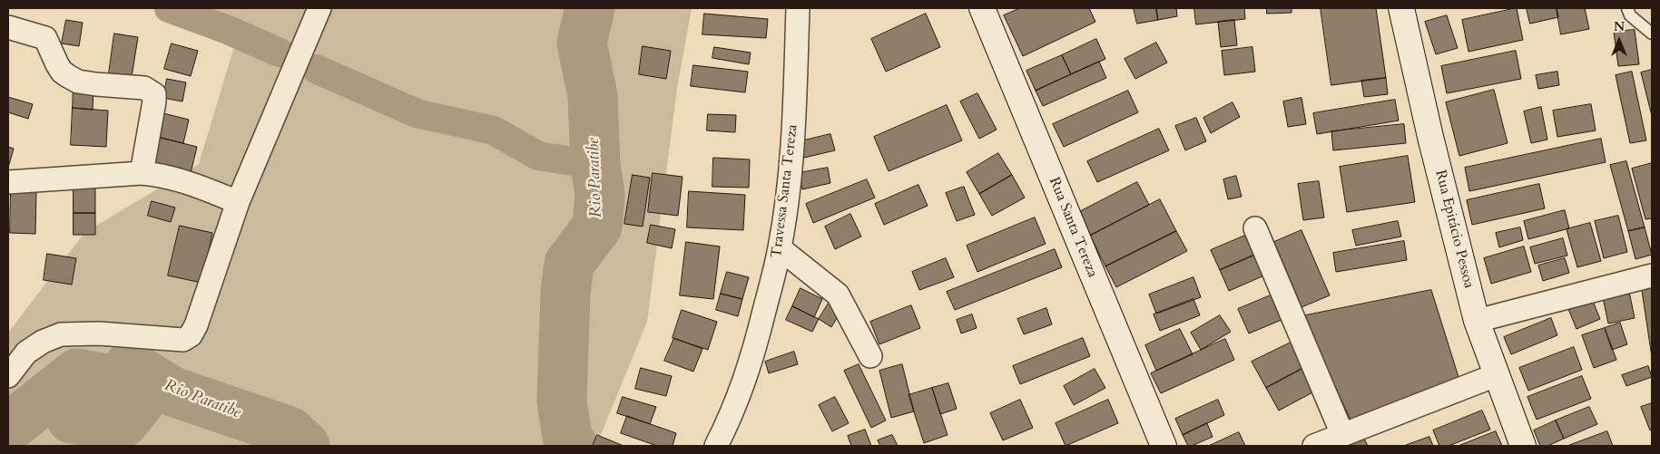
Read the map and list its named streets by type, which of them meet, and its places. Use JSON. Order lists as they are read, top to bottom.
{
  "streets": {
    "main road": ["Rua Santa Tereza", "Rua Epitácio Pessoa"],
    "street": ["Travessa Santa Tereza"]
  },
  "water": ["Rio Paratibe"],
  "north": "top"
}
